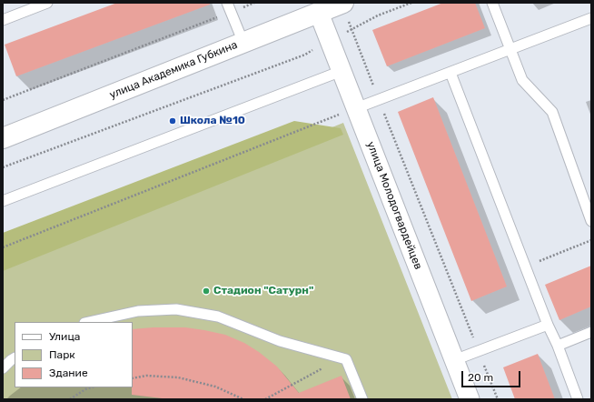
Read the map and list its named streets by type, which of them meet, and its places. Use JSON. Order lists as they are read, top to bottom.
{
  "streets": {
    "street": ["улица Академика Губкина", "улица Молодогвардейцев"]
  },
  "crossings": [
    ["улица Академика Губкина", "улица Молодогвардейцев"]
  ],
  "places": ["Школа №10", "Стадион \"Сатурн\""],
  "legend": ["Улица", "Парк", "Здание"],
  "scale_bar": "20 m"
}
